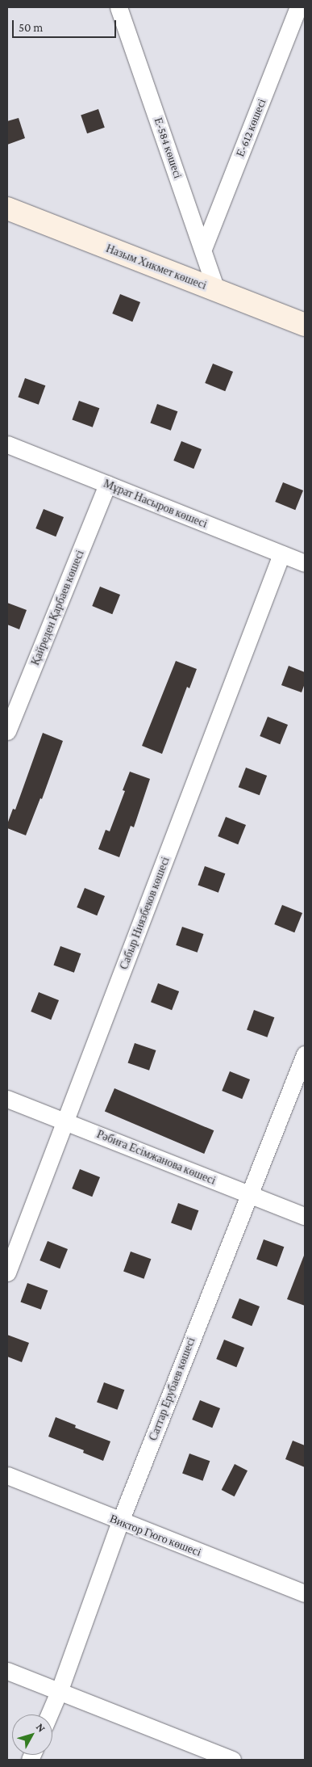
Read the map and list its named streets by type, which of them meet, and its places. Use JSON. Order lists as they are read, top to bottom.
{
  "streets": {
    "street": [
      "Е-612 көшесі",
      "Е-584 көшесі",
      "Назым Хикмет көшесі",
      "Мұрат Насыров көшесі",
      "Қайреден Қарбаев көшесі",
      "Сабыр Ниязбеков көшесі",
      "Рәбиға Есімжанова көшесі",
      "Саттар Ерубаев көшесі",
      "Виктор Гюго көшесі"
    ]
  },
  "crossings": [
    ["Е-612 көшесі", "Е-584 көшесі"],
    ["Е-584 көшесі", "Назым Хикмет көшесі"],
    ["Мұрат Насыров көшесі", "Қайреден Қарбаев көшесі"],
    ["Мұрат Насыров көшесі", "Сабыр Ниязбеков көшесі"],
    ["Сабыр Ниязбеков көшесі", "Рәбиға Есімжанова көшесі"],
    ["Рәбиға Есімжанова көшесі", "Саттар Ерубаев көшесі"],
    ["Саттар Ерубаев көшесі", "Виктор Гюго көшесі"]
  ],
  "scale_bar": "50 m",
  "north": "top right"
}
